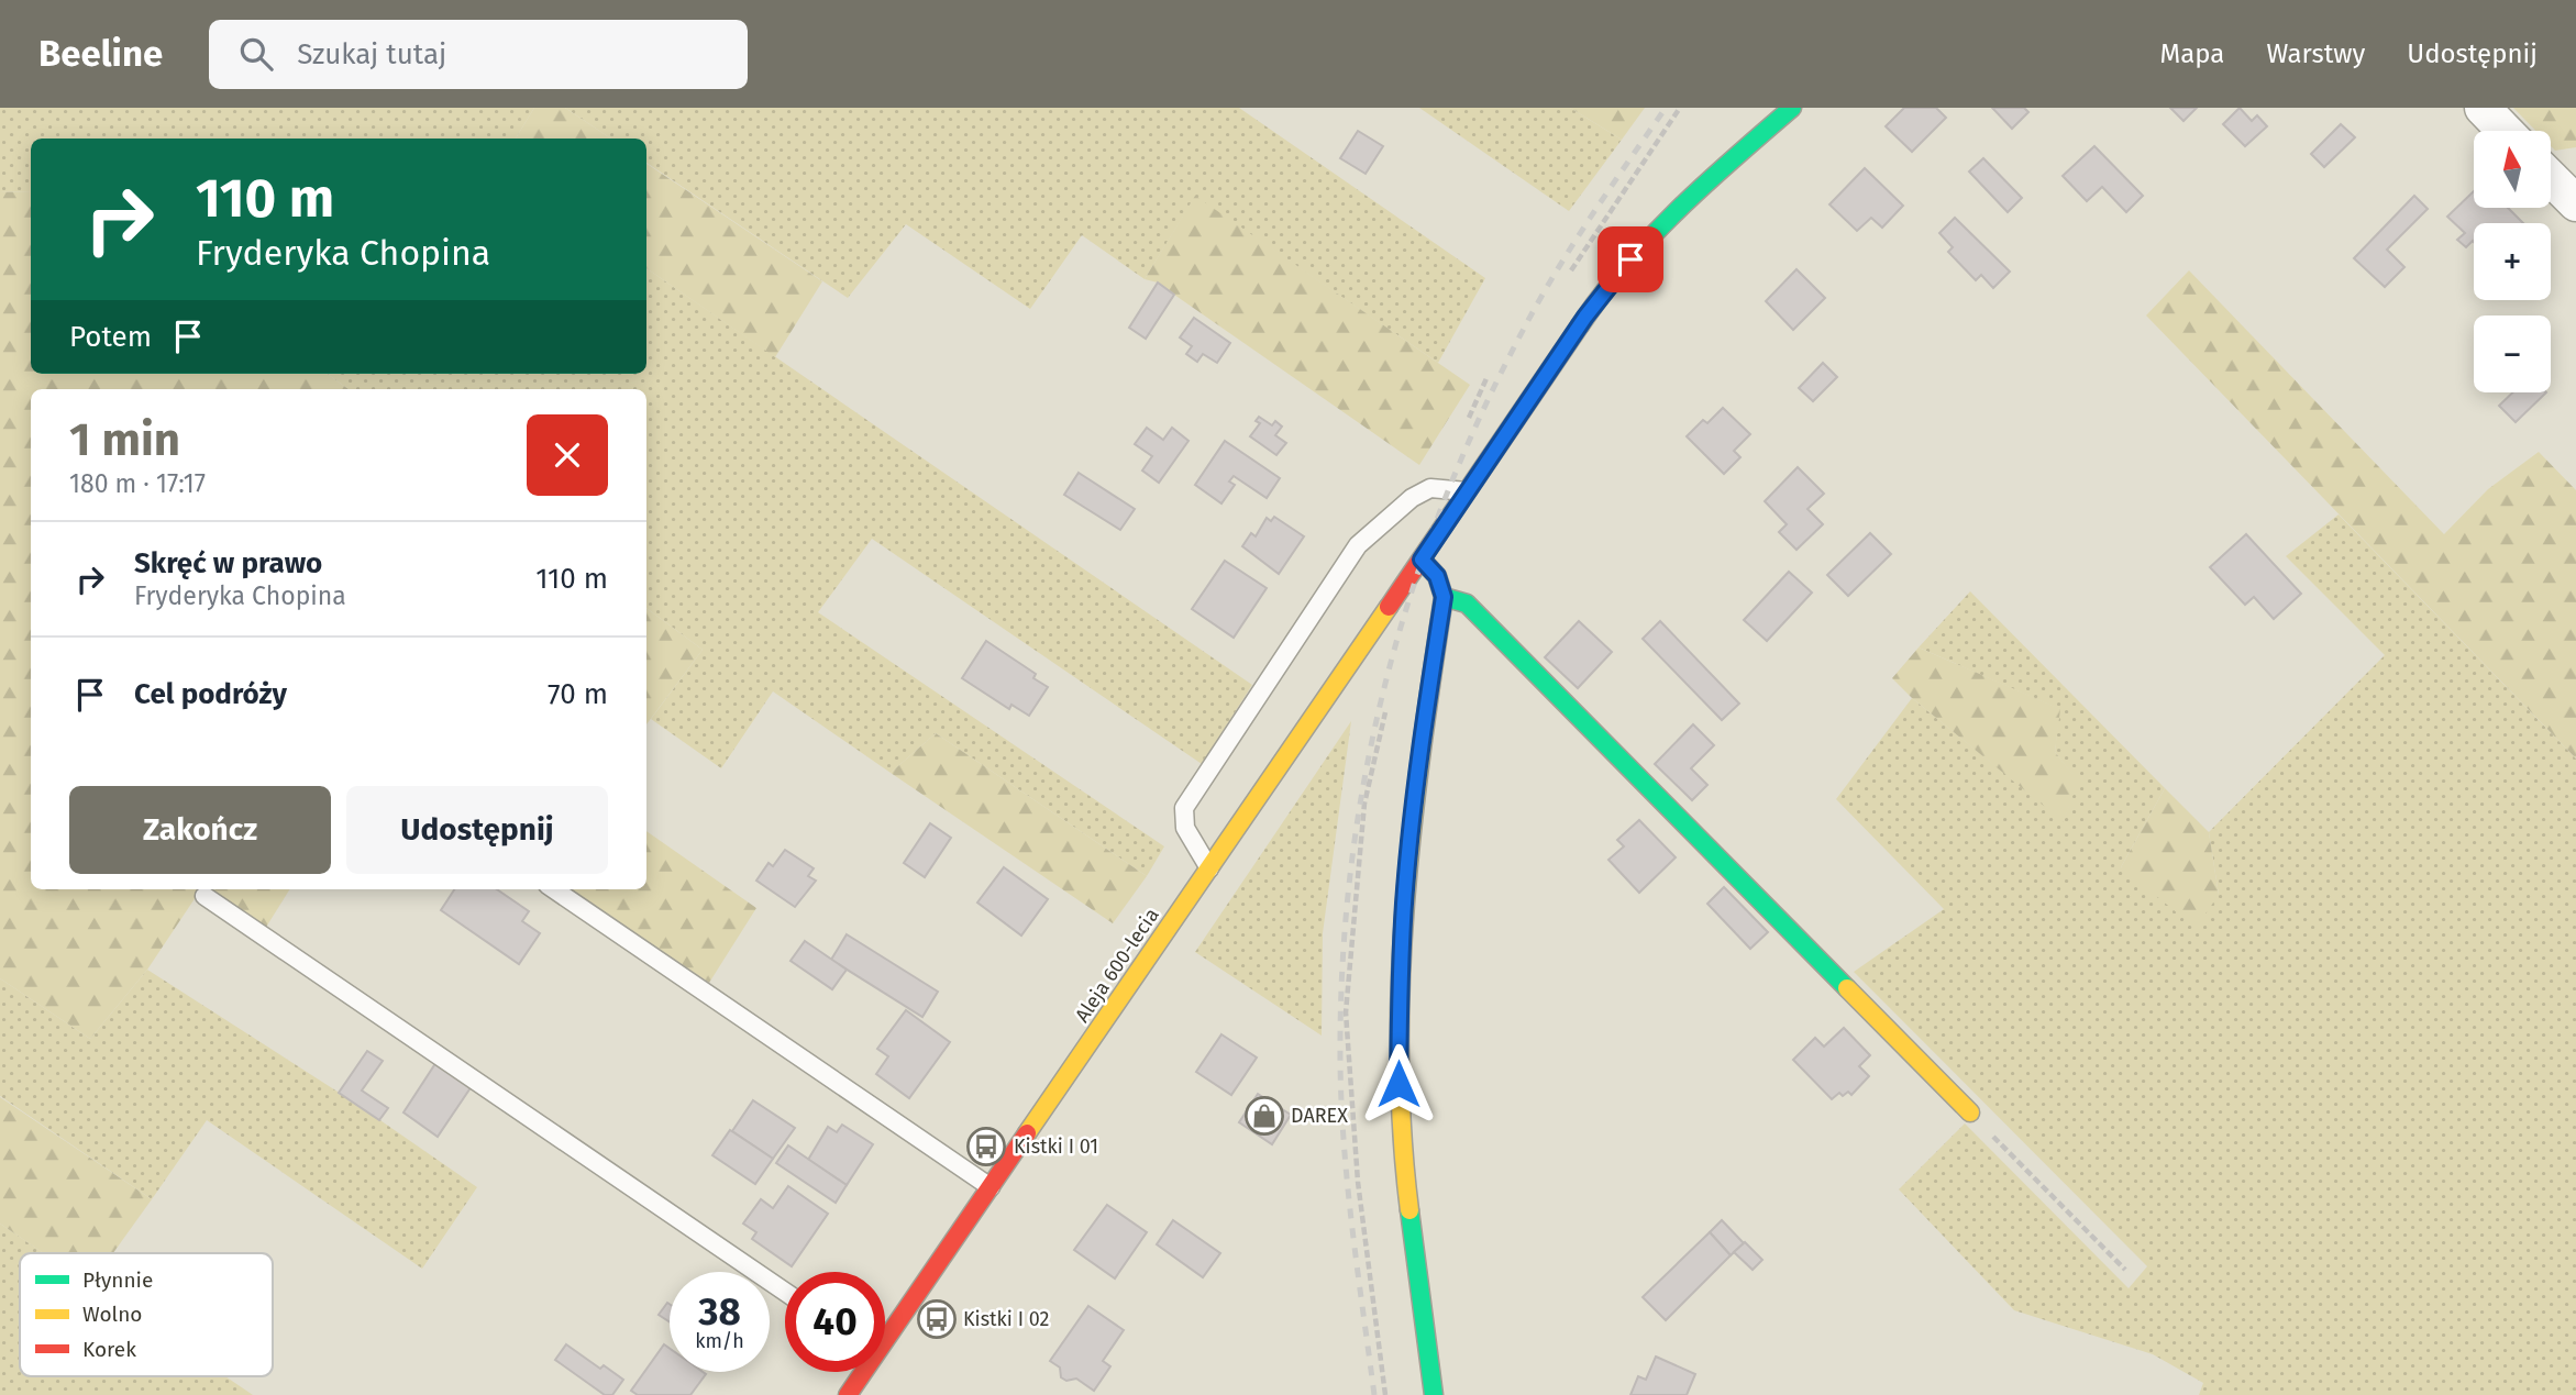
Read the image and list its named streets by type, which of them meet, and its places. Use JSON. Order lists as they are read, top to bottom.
{
  "streets": {
    "main road": ["Aleja 600-lecia"]
  },
  "places": {
    "shop": ["DAREX"],
    "bus stop": ["Kistki I 01", "Kistki I 02"]
  },
  "legend": ["Płynnie", "Wolno", "Korek"],
  "north": "top",
  "page": {
    "header": "Beeline",
    "search": "Szukaj tutaj",
    "nav": ["Mapa", "Warstwy", "Udostępnij"],
    "map_buttons": ["+", "−"],
    "turn": ["110 m", "Fryderyka Chopina"],
    "then": "Potem",
    "heading": ["1 min", "180 m · 17:17"],
    "list": [
      {
        "name": "Skręć w prawo",
        "note": "Fryderyka Chopina",
        "value": "110 m"
      },
      {
        "name": "Cel podróży",
        "value": "70 m"
      }
    ],
    "buttons": ["Zakończ", "Udostępnij"],
    "speed": "38 km/h",
    "limit": "40"
  }
}
